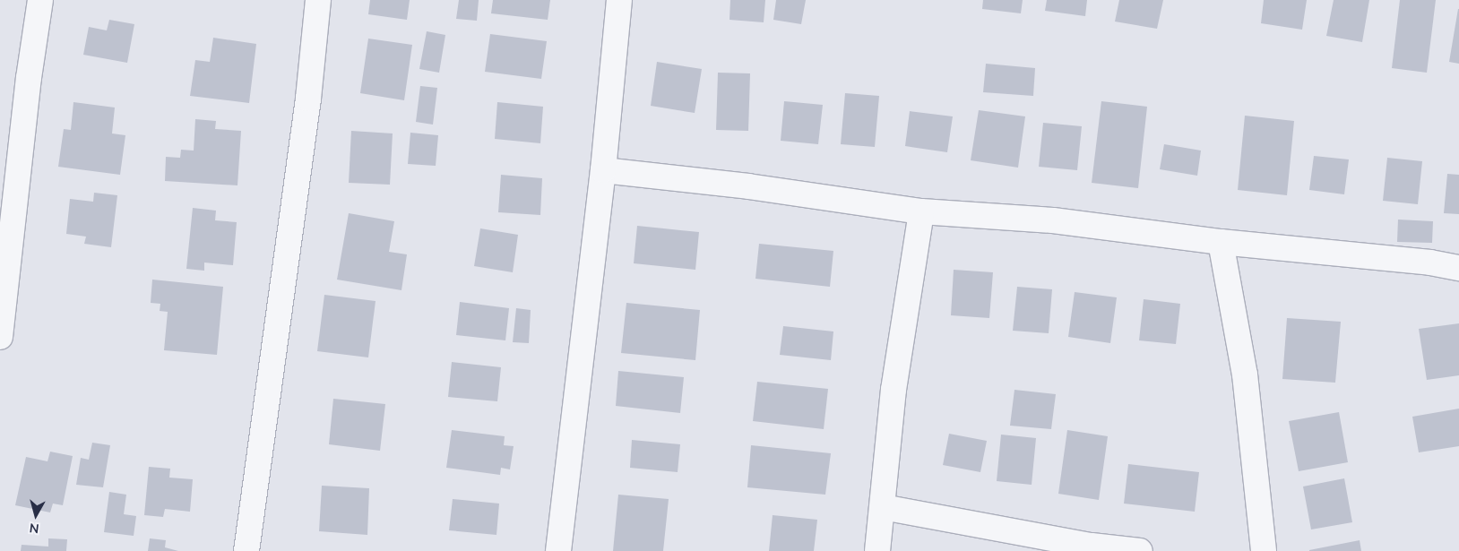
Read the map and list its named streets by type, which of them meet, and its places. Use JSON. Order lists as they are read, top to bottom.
{
  "north": "bottom"
}
